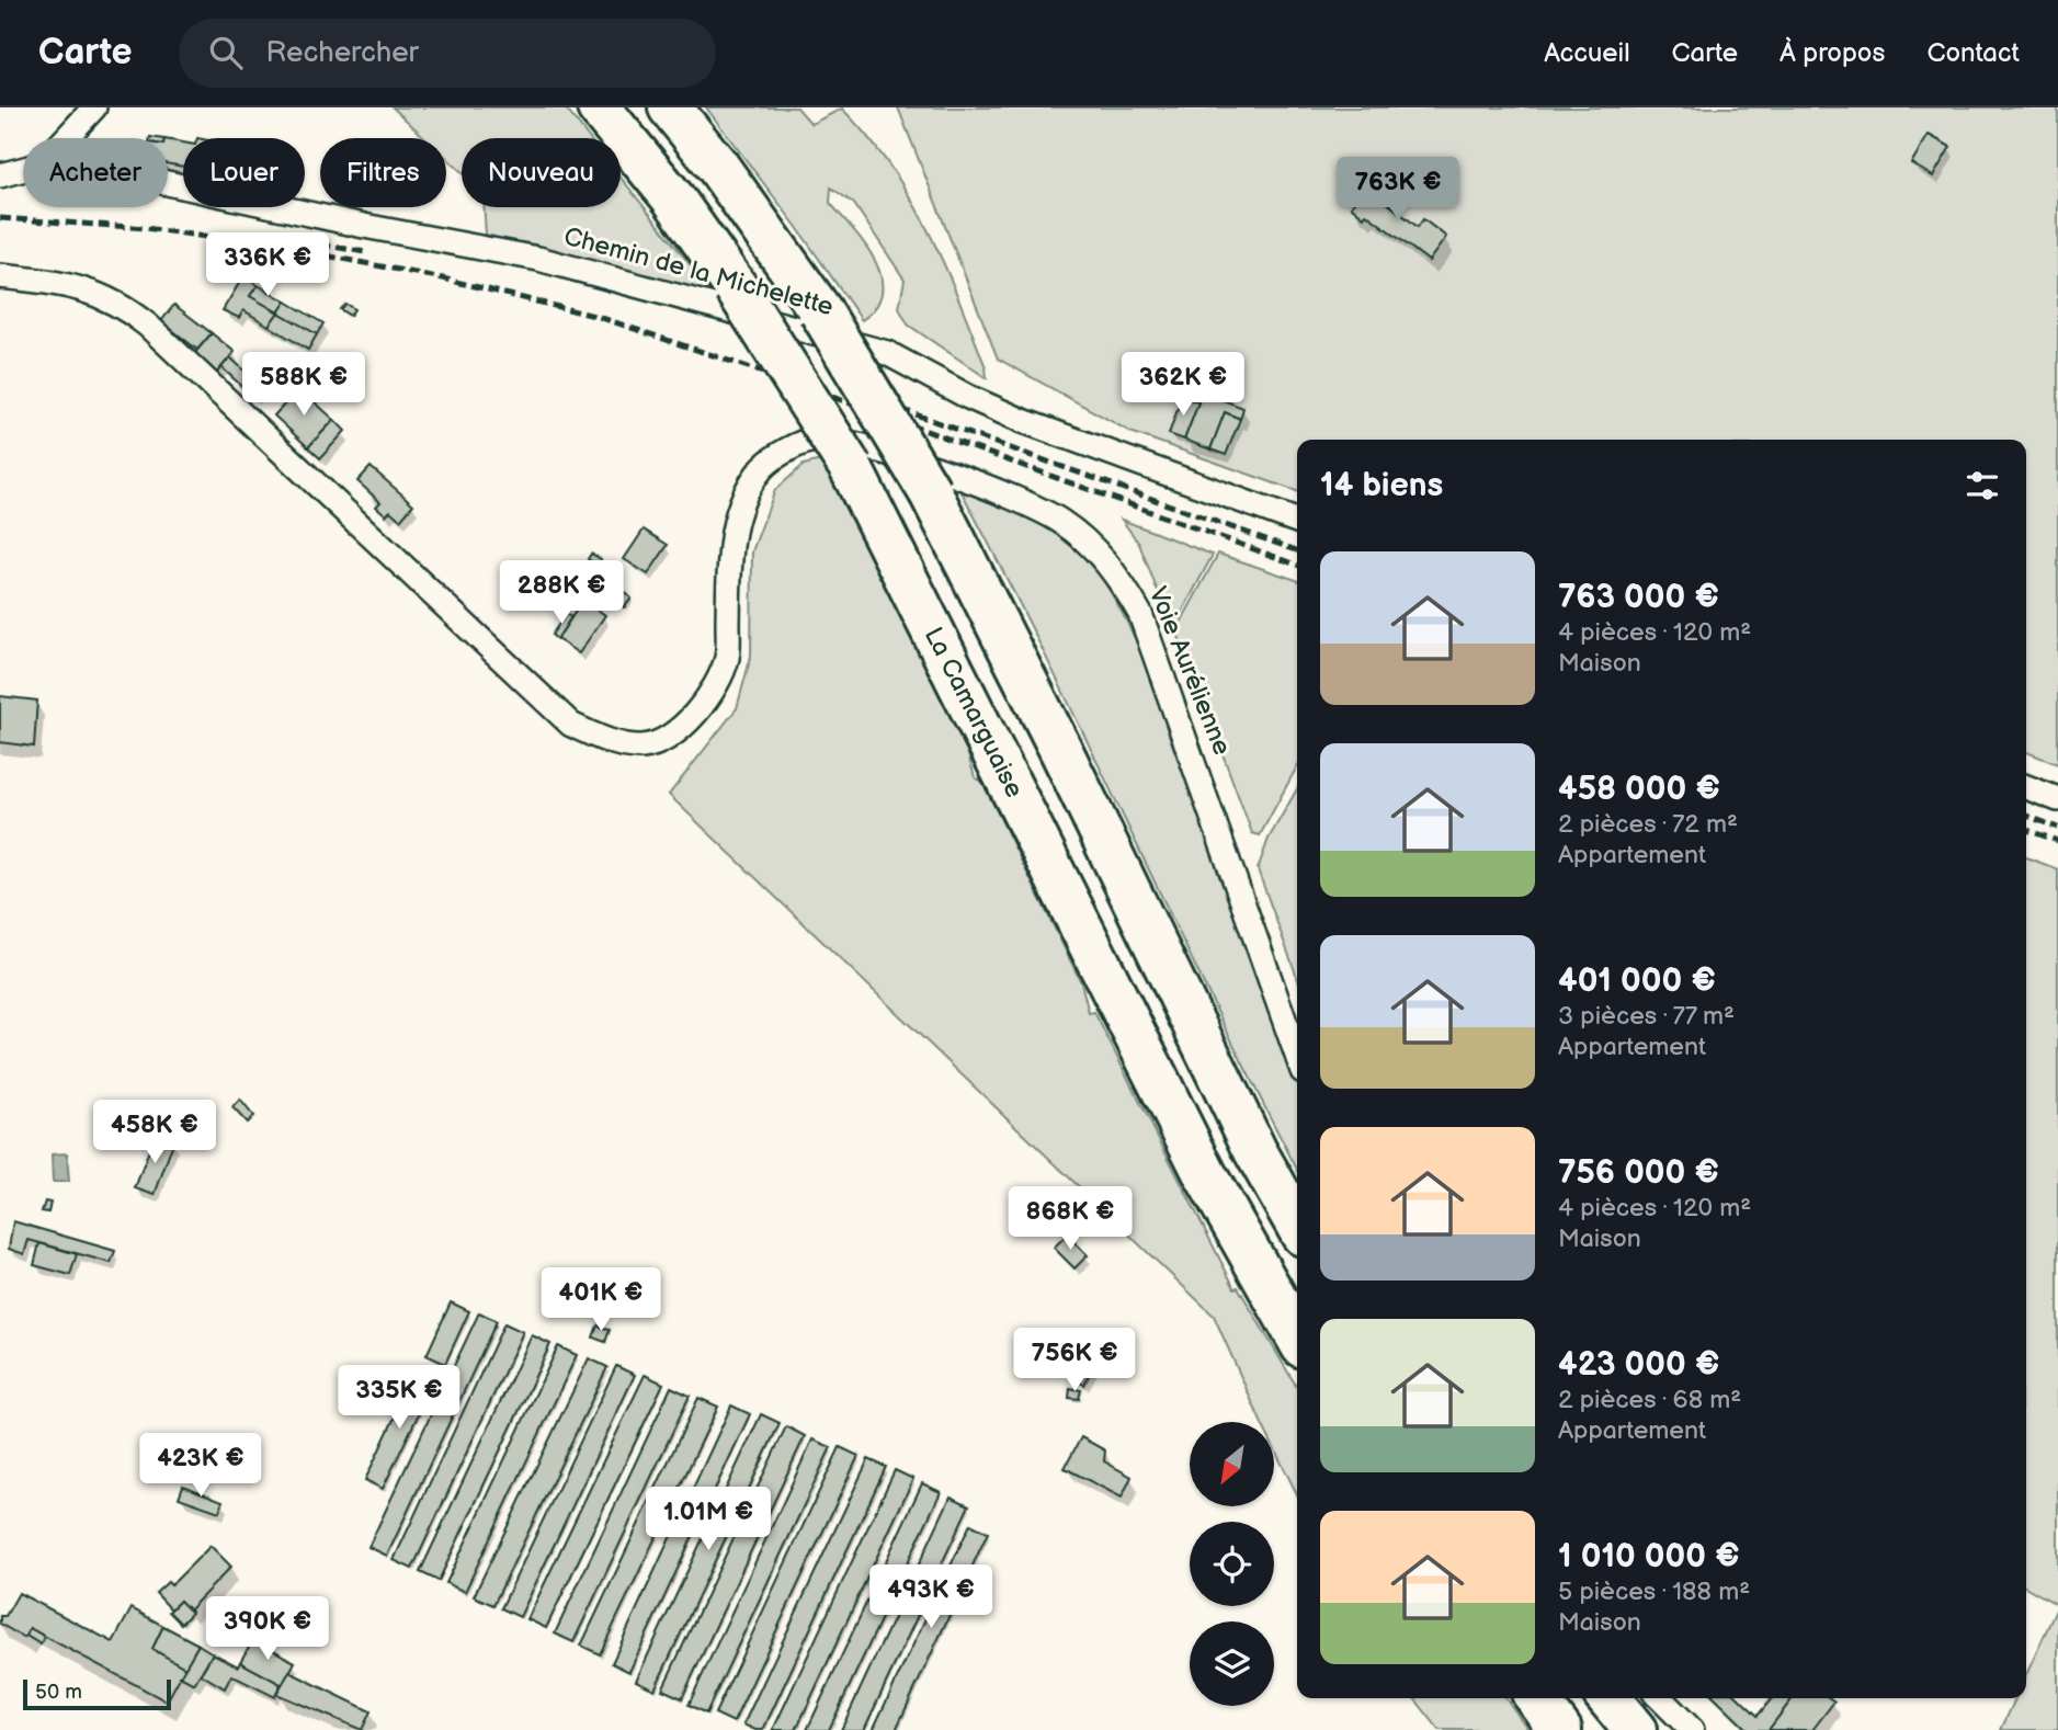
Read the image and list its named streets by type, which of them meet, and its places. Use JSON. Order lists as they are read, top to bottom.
{
  "streets": {
    "highway": ["La Camarguaise"],
    "street": ["Chemin de la Michelette", "Voie Aurélienne"]
  },
  "scale_bar": "50 m",
  "north": "bottom left",
  "page": {
    "header": "Carte",
    "search": "Rechercher",
    "nav": [
      "Accueil",
      "Carte",
      "À propos",
      "Contact"
    ],
    "chip": [
      "Acheter",
      "Louer",
      "Filtres",
      "Nouveau"
    ],
    "price": [
      "763K €",
      "336K €",
      "588K €",
      "362K €",
      "288K €",
      "458K €",
      "868K €",
      "401K €",
      "756K €",
      "335K €",
      "423K €",
      "1.01M €",
      "493K €",
      "390K €"
    ],
    "heading": "14 biens",
    "list": [
      {
        "name": "763 000 €",
        "note": "4 pièces · 120 m² · Maison"
      },
      {
        "name": "458 000 €",
        "note": "2 pièces · 72 m² · Appartement"
      },
      {
        "name": "401 000 €",
        "note": "3 pièces · 77 m² · Appartement"
      },
      {
        "name": "756 000 €",
        "note": "4 pièces · 120 m² · Maison"
      },
      {
        "name": "423 000 €",
        "note": "2 pièces · 68 m² · Appartement"
      },
      {
        "name": "1 010 000 €",
        "note": "5 pièces · 188 m² · Maison"
      }
    ],
    "scale": "50 m"
  }
}
